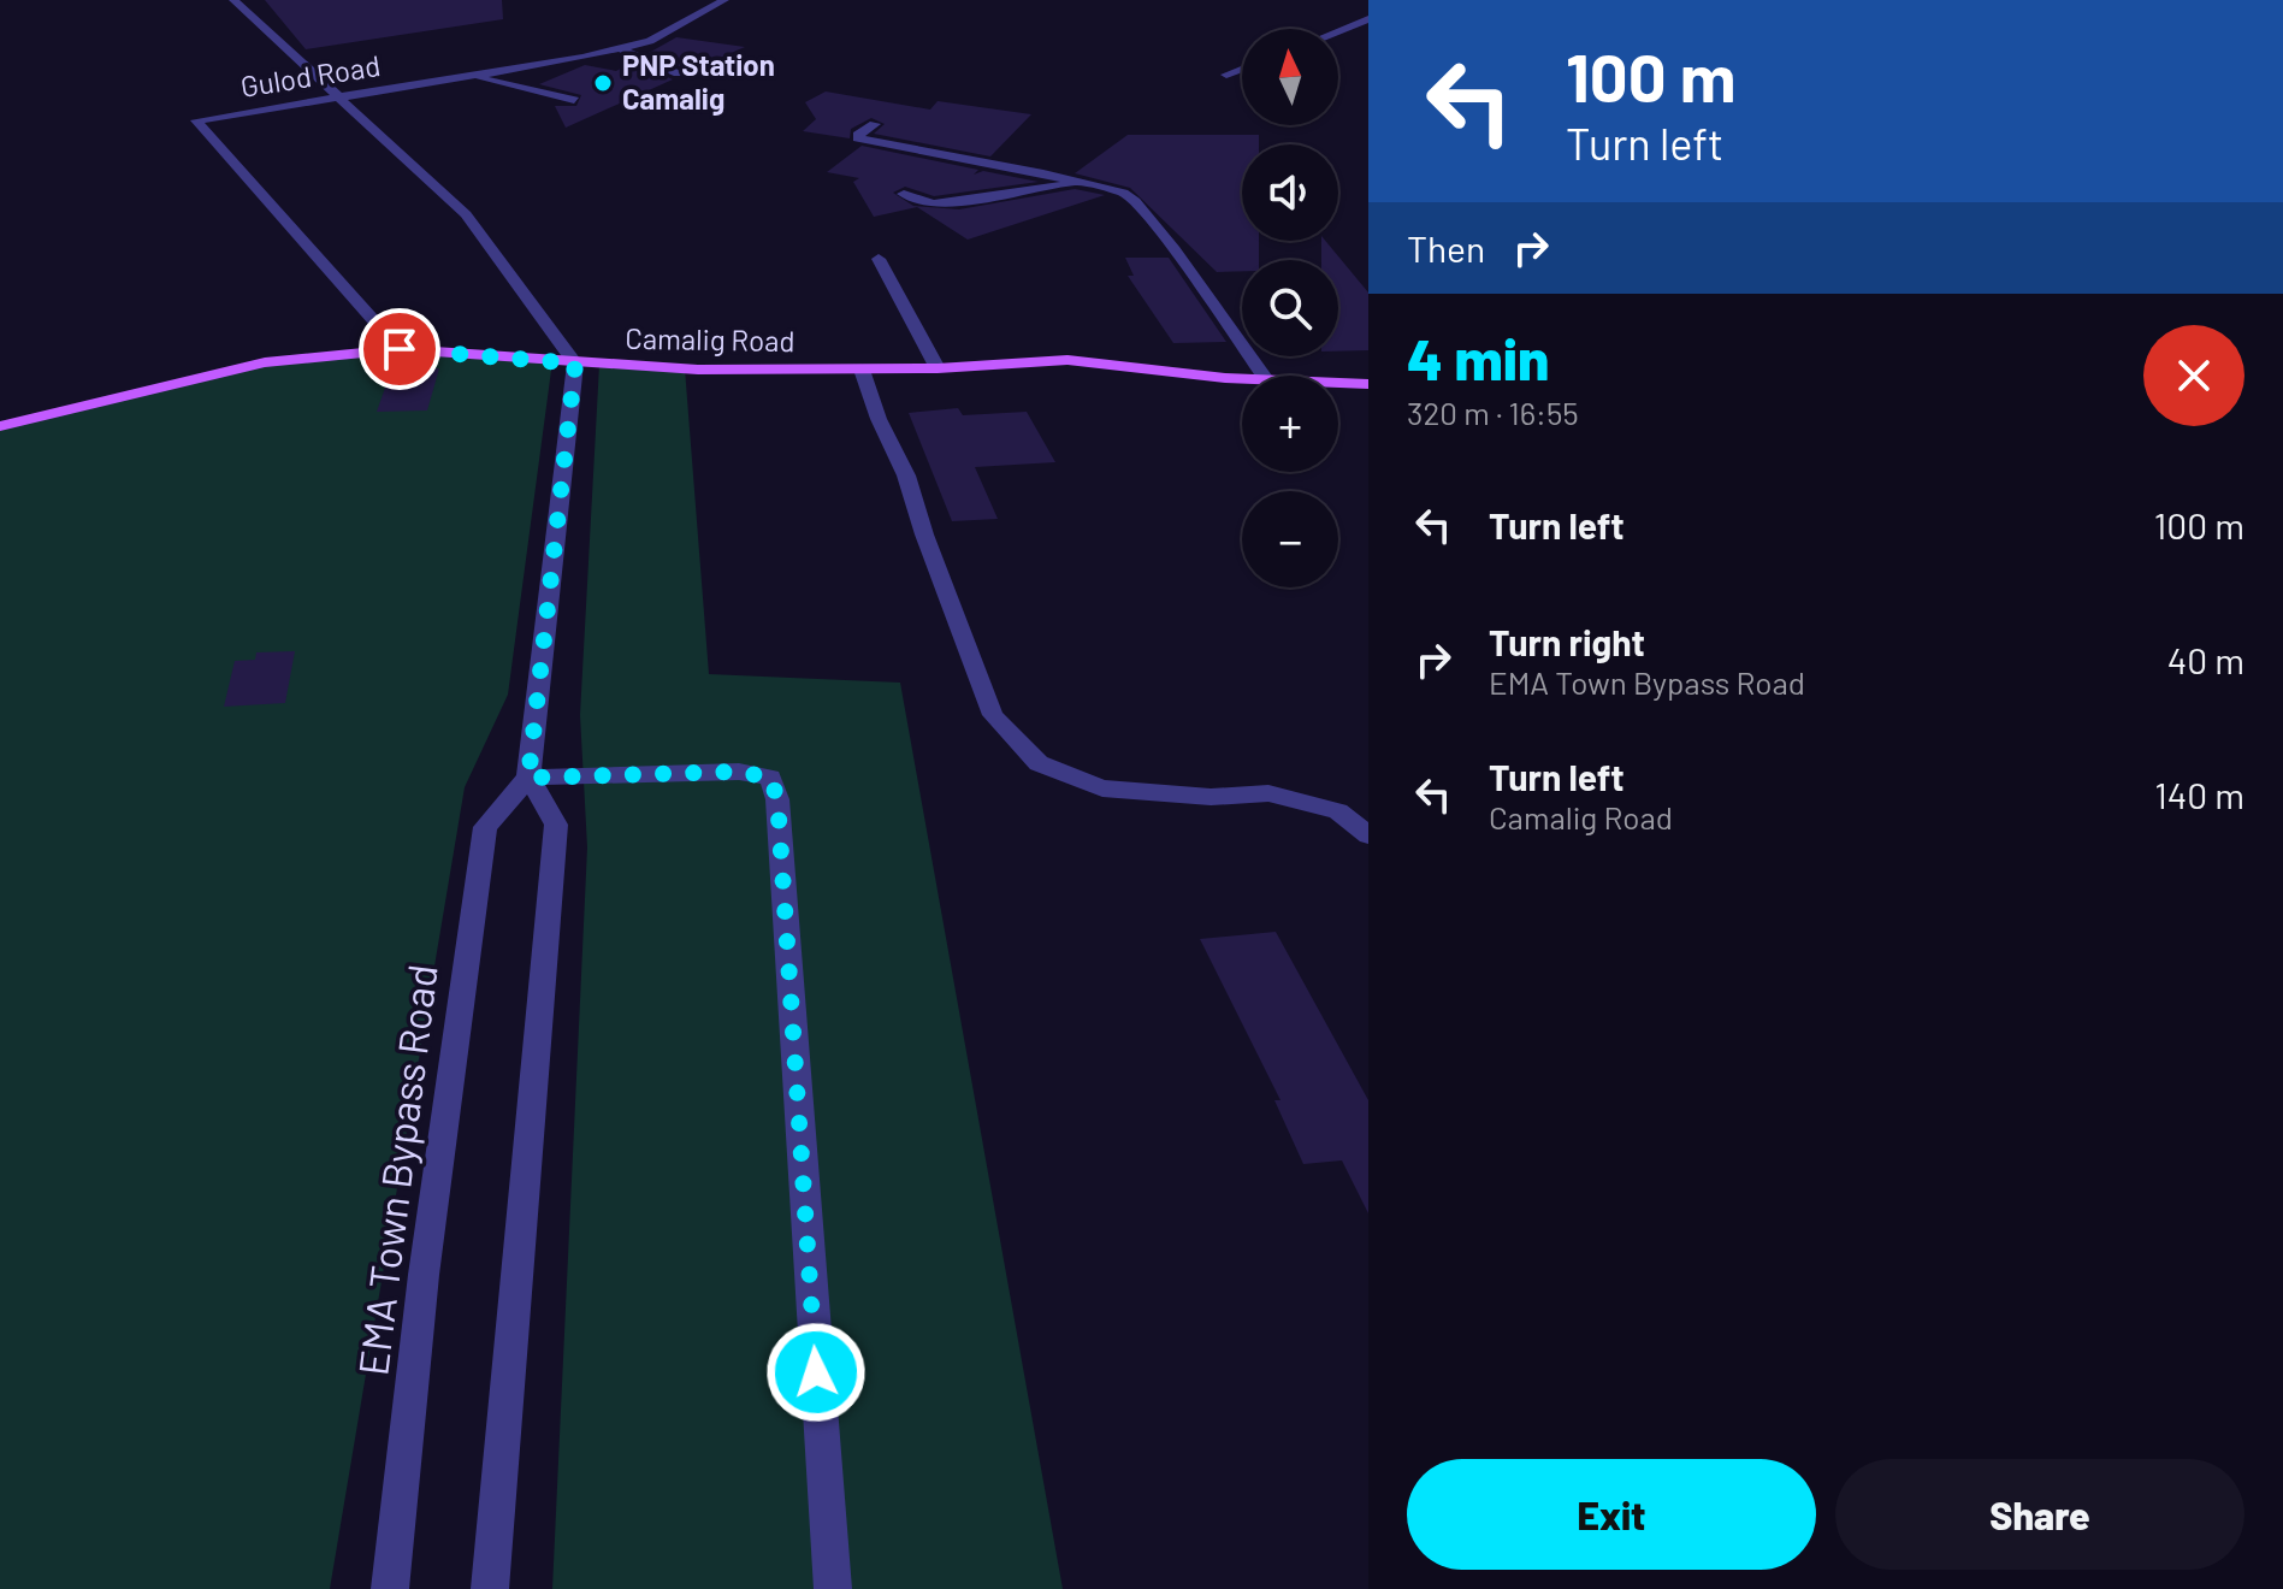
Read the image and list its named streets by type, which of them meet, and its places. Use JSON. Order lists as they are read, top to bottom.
{
  "streets": {
    "main road": ["Camalig Road"],
    "street": ["Gulod Road", "EMA Town Bypass Road"]
  },
  "crossings": [
    ["Gulod Road", "Camalig Road"]
  ],
  "places": ["PNP Station Camalig"],
  "north": "top",
  "page": {
    "turn": ["100 m", "Turn left"],
    "map_buttons": ["+", "−"],
    "then": "Then",
    "heading": ["4 min", "320 m · 16:55"],
    "list": [
      {
        "name": "Turn left",
        "value": "100 m"
      },
      {
        "name": "Turn right",
        "note": "EMA Town Bypass Road",
        "value": "40 m"
      },
      {
        "name": "Turn left",
        "note": "Camalig Road",
        "value": "140 m"
      }
    ],
    "buttons": ["Exit", "Share"]
  }
}
